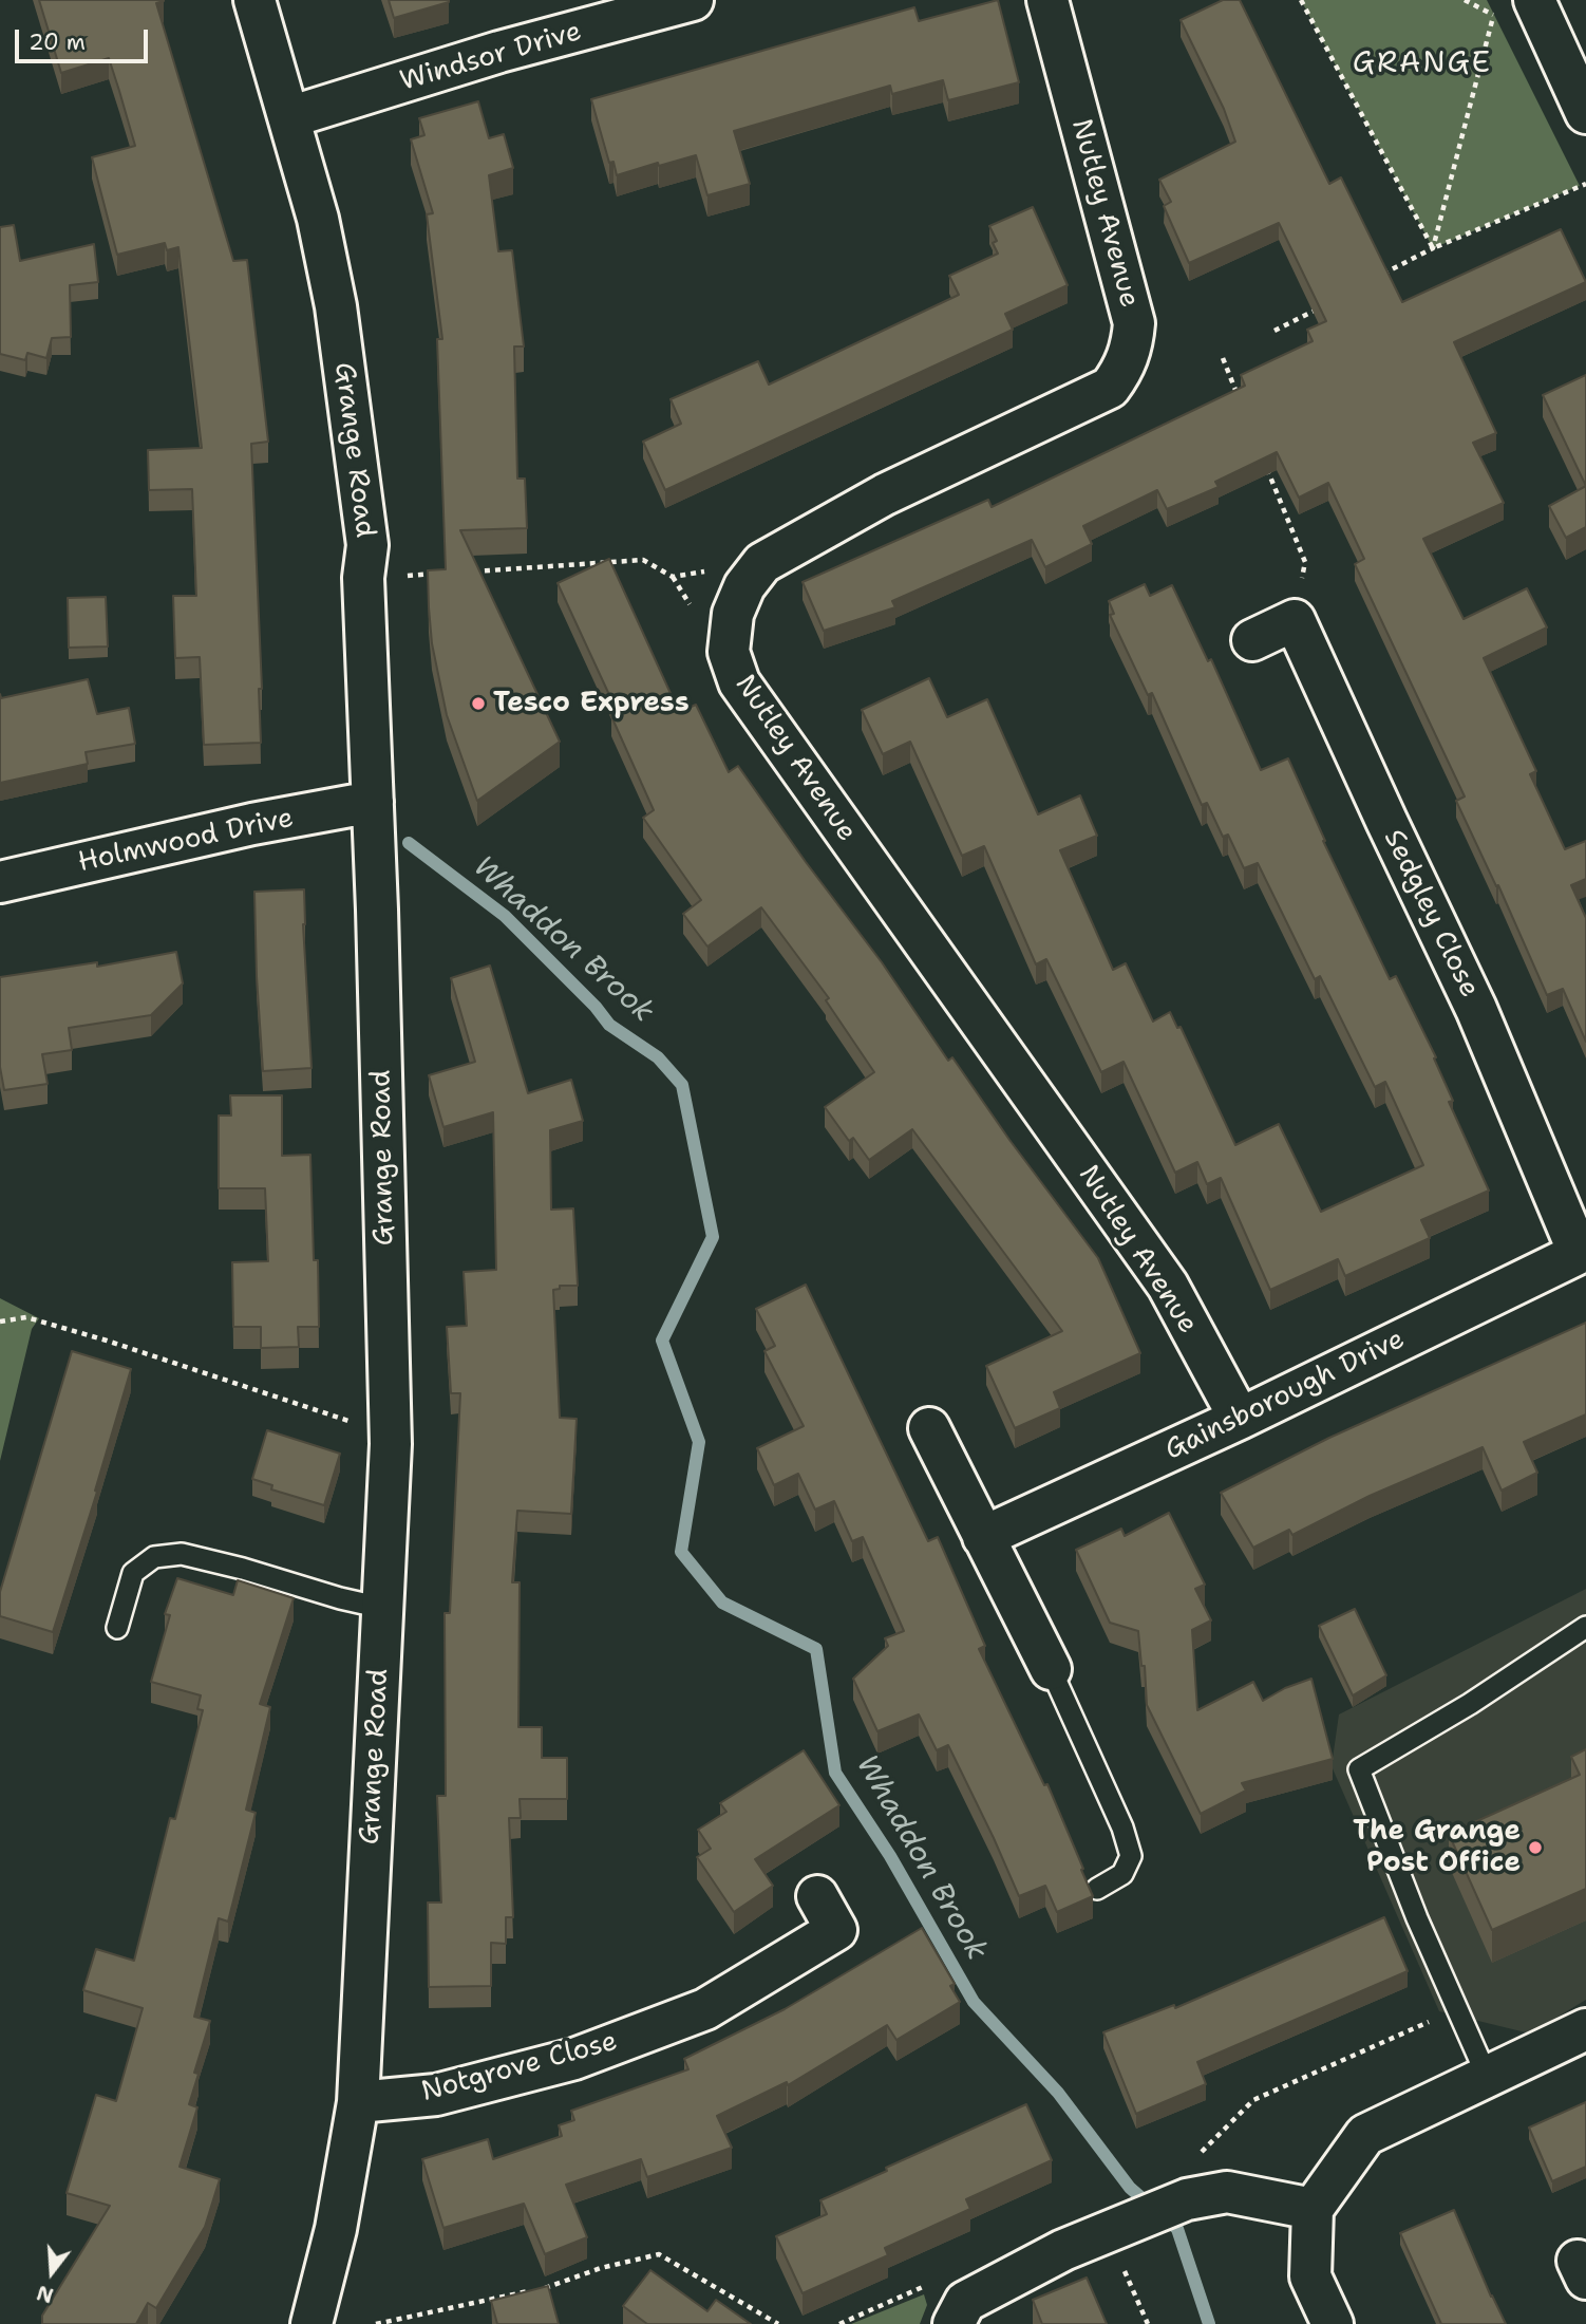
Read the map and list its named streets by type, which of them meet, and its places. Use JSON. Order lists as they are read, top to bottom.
{
  "streets": {
    "street": [
      "Windsor Drive",
      "Nutley Avenue",
      "Grange Road",
      "Holmwood Drive",
      "Sedgley Close",
      "Gainsborough Drive",
      "Notgrove Close"
    ]
  },
  "crossings": [
    ["Windsor Drive", "Grange Road"],
    ["Nutley Avenue", "Gainsborough Drive"],
    ["Grange Road", "Holmwood Drive"],
    ["Grange Road", "Notgrove Close"],
    ["Sedgley Close", "Gainsborough Drive"]
  ],
  "districts": ["GRANGE"],
  "water": ["Whaddon Brook"],
  "places": ["Tesco Express", "The Grange Post Office"],
  "scale_bar": "20 m",
  "north": "bottom"
}
